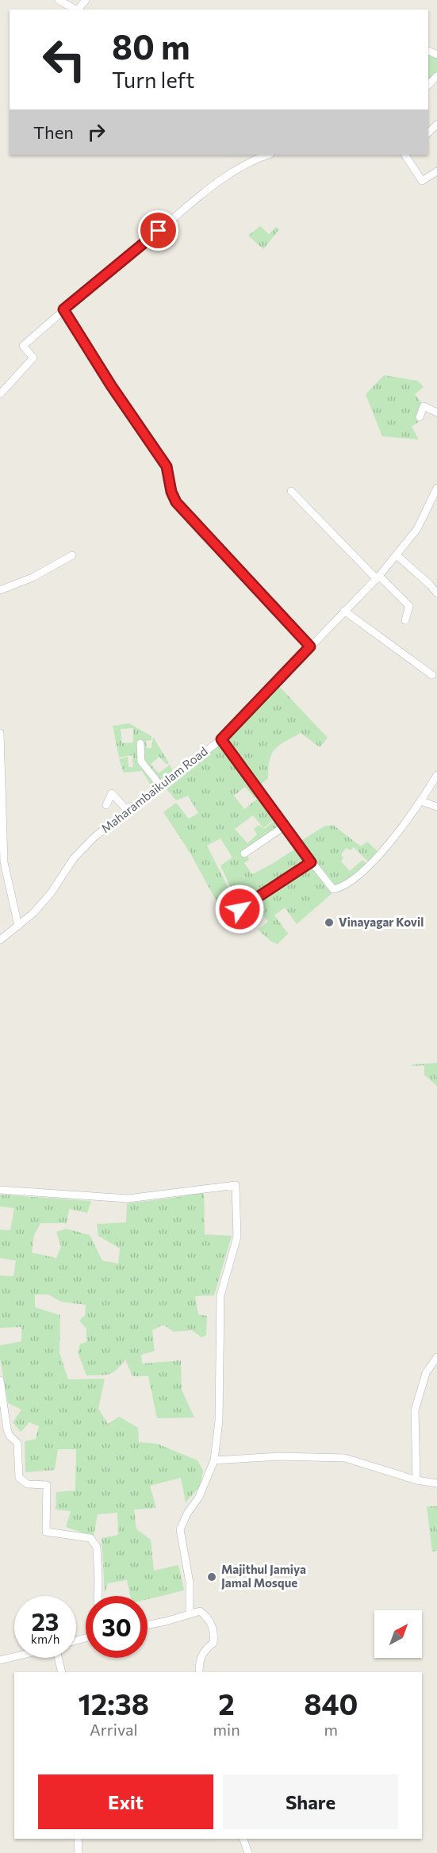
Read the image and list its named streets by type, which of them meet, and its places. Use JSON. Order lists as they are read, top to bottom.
{
  "streets": {
    "street": ["Maharambaikulam Road"]
  },
  "places": ["Vinayagar Kovil", "Majithul Jamiya Jamal Mosque"],
  "north": "top right",
  "page": {
    "turn": ["80 m", "Turn left"],
    "then": "Then",
    "speed": "23 km/h",
    "limit": "30",
    "eta": [
      "12:38",
      "Arrival",
      "2",
      "min",
      "840",
      "m"
    ],
    "buttons": ["Exit", "Share"]
  }
}
